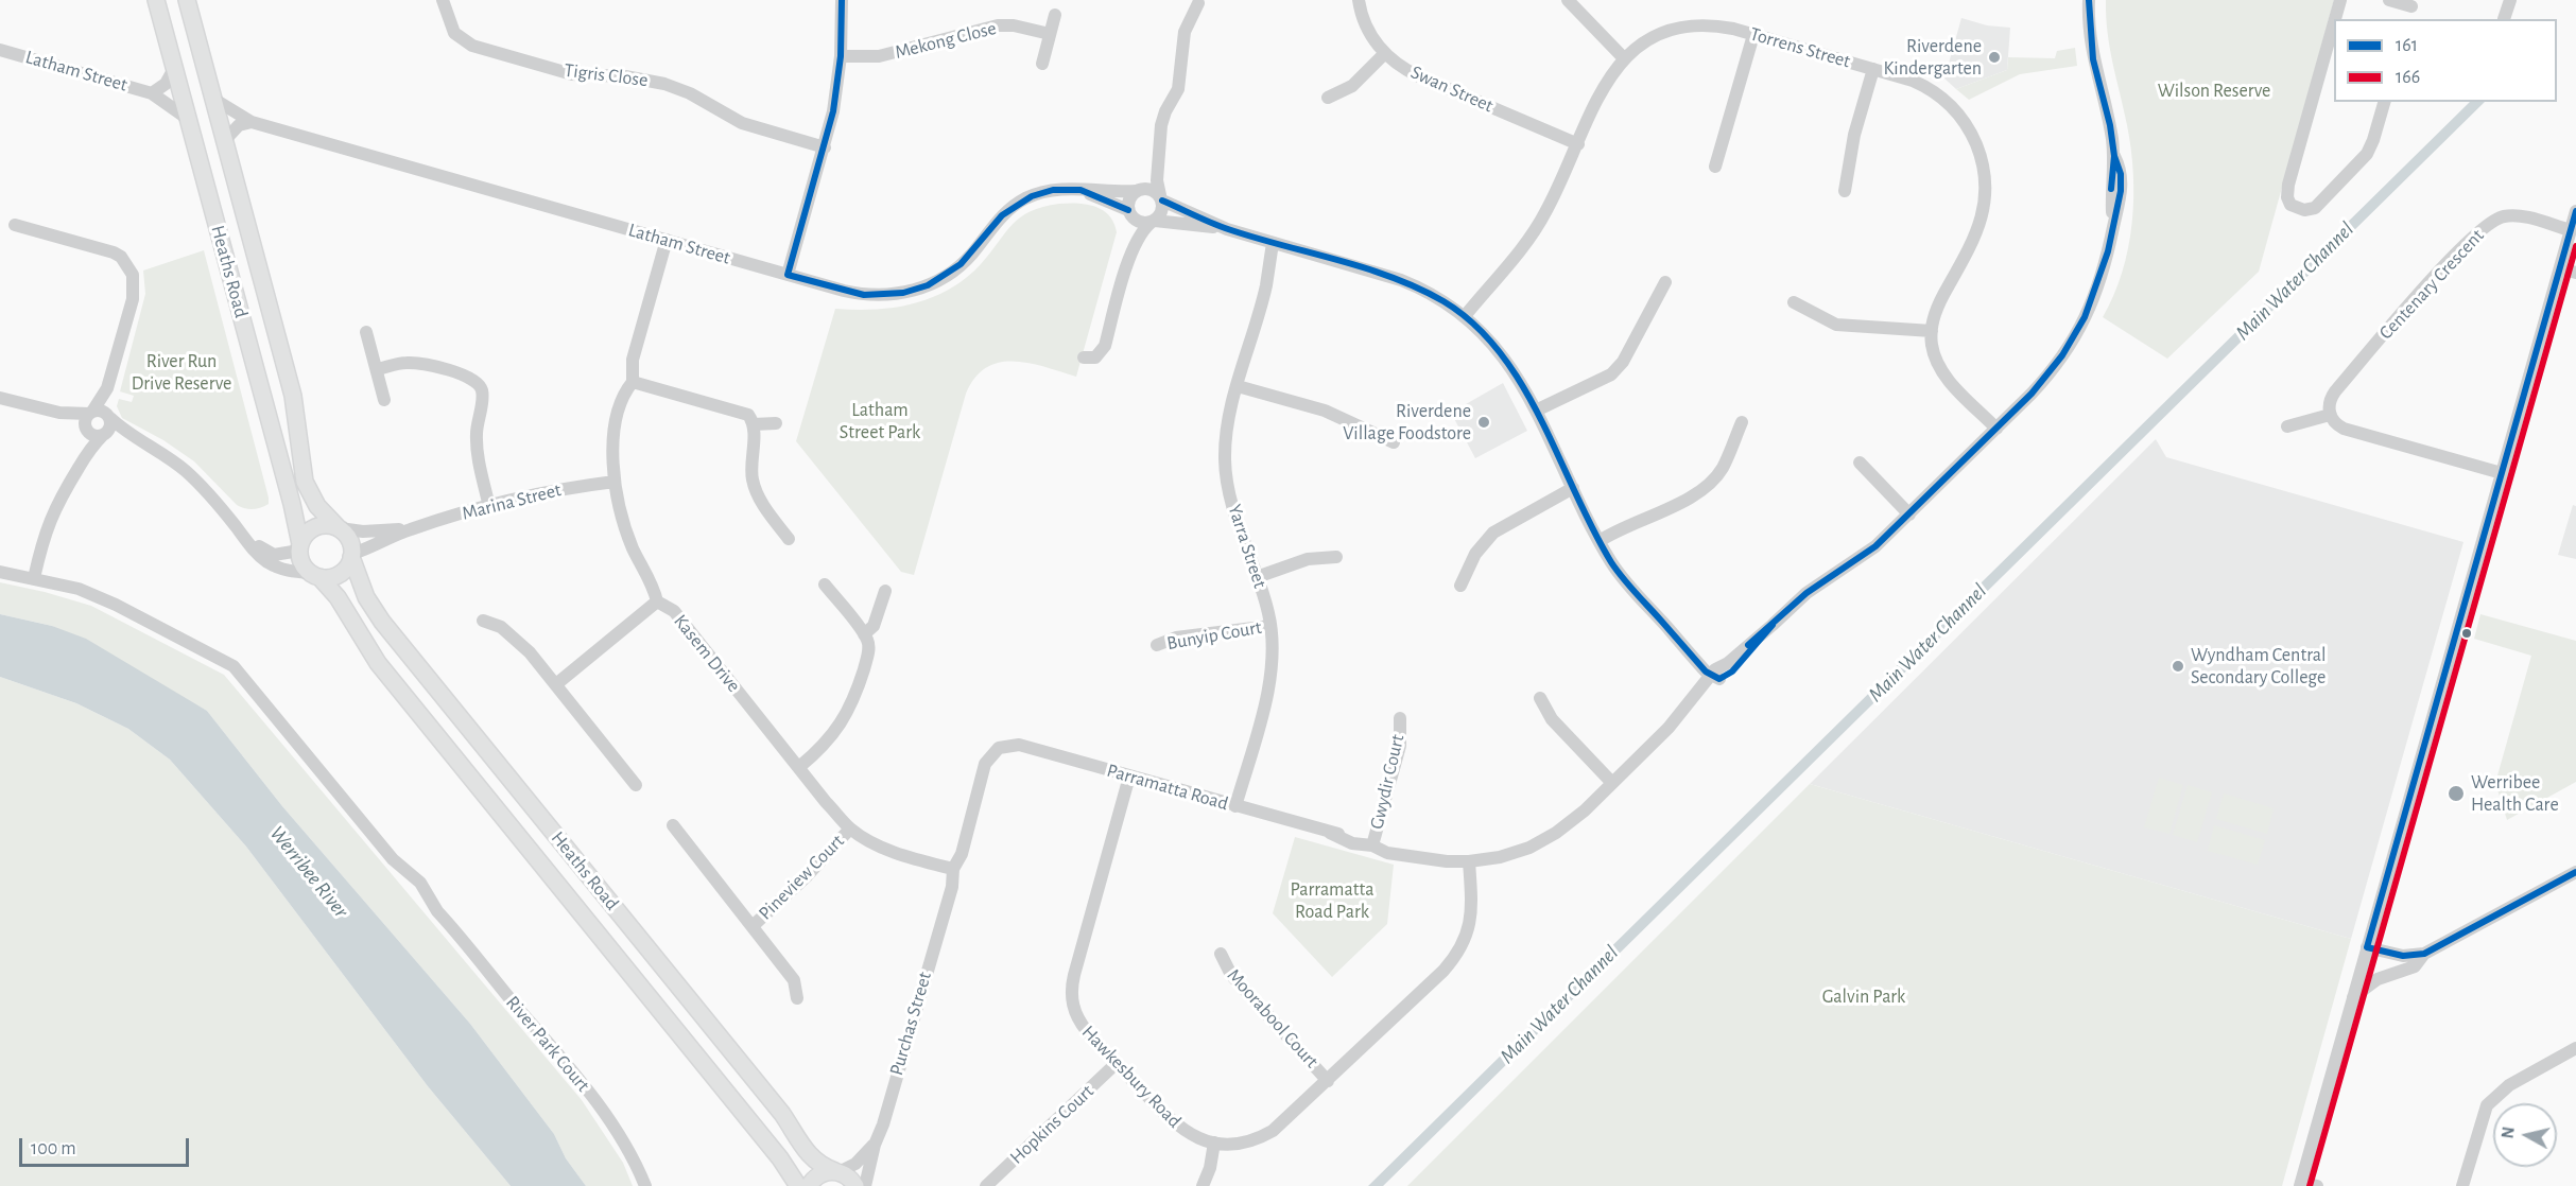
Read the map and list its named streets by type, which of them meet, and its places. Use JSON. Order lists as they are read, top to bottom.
{
  "streets": {
    "main road": ["Heaths Road"],
    "street": [
      "Mekong Close",
      "Torrens Street",
      "Latham Street",
      "Tigris Close",
      "Swan Street",
      "Centenary Crescent",
      "Marina Street",
      "Yarra Street",
      "Bunyip Court",
      "Kasem Drive",
      "Gwydir Court",
      "Parramatta Road",
      "Pineview Court",
      "Moorabool Court",
      "Purchas Street",
      "River Park Court",
      "Hawkesbury Road",
      "Hopkins Court"
    ]
  },
  "crossings": [
    ["Torrens Street", "Swan Street"],
    ["Torrens Street", "Parramatta Road"],
    ["Latham Street", "Heaths Road"],
    ["Latham Street", "Kasem Drive"],
    ["Heaths Road", "Marina Street"],
    ["Heaths Road", "Purchas Street"],
    ["Marina Street", "Kasem Drive"],
    ["Yarra Street", "Bunyip Court"],
    ["Yarra Street", "Parramatta Road"],
    ["Kasem Drive", "Parramatta Road"],
    ["Kasem Drive", "Pineview Court"],
    ["Kasem Drive", "Purchas Street"],
    ["Gwydir Court", "Parramatta Road"],
    ["Parramatta Road", "Purchas Street"],
    ["Parramatta Road", "Hawkesbury Road"],
    ["Moorabool Court", "Hawkesbury Road"],
    ["Hawkesbury Road", "Hopkins Court"]
  ],
  "water": ["Main Water Channel", "Werribee River"],
  "parks": [
    "Wilson Reserve",
    "River Run Drive Reserve",
    "Latham Street Park",
    "Parramatta Road Park",
    "Galvin Park"
  ],
  "places": [
    "Riverdene Kindergarten",
    "Riverdene Village Foodstore",
    "Wyndham Central Secondary College",
    "Werribee Health Care"
  ],
  "lines": ["transit line 161", "transit line 166"],
  "legend": ["161", "166"],
  "scale_bar": "100 m",
  "north": "left"
}
